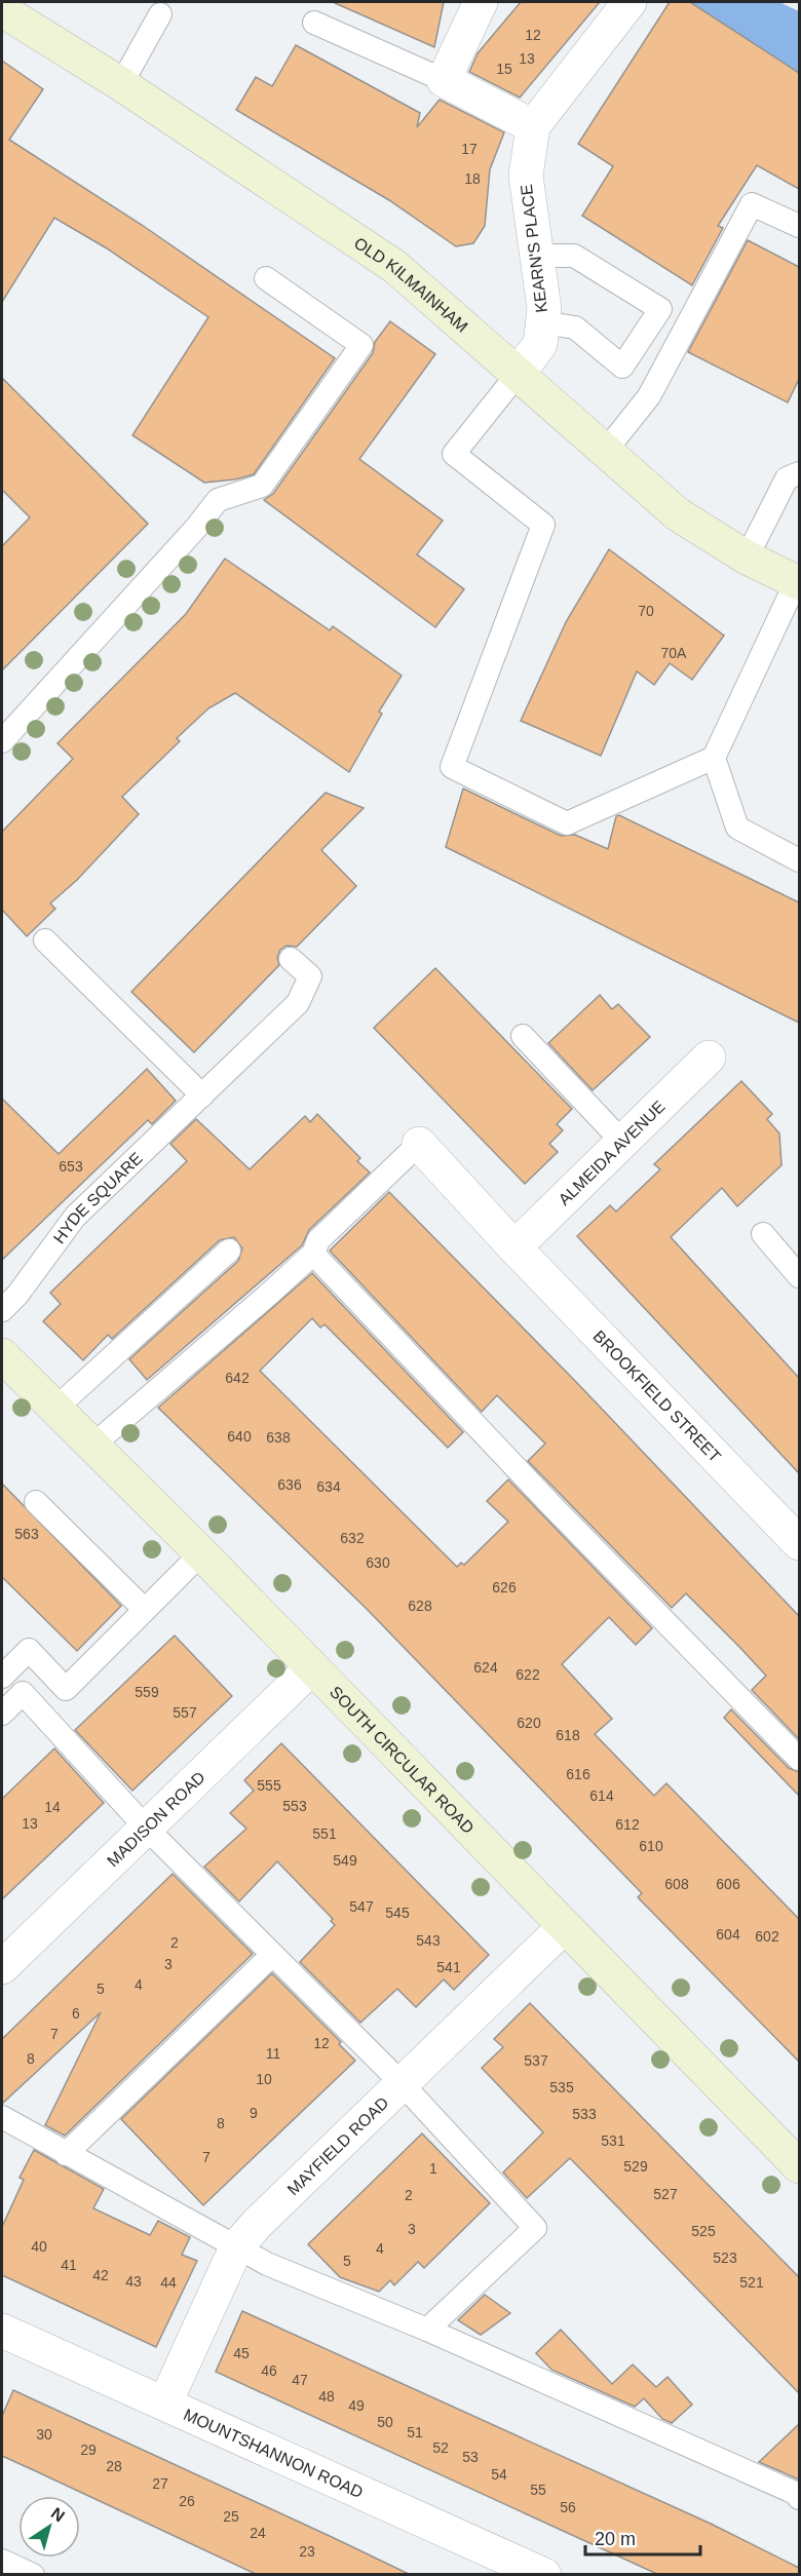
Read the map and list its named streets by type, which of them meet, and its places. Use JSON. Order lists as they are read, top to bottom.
{
  "streets": {
    "main road": ["OLD KILMAINHAM", "SOUTH CIRCULAR ROAD"],
    "street": [
      "KEARN'S PLACE",
      "ALMEIDA AVENUE",
      "BROOKFIELD STREET",
      "MADISON ROAD",
      "MAYFIELD ROAD",
      "MOUNTSHANNON ROAD"
    ],
    "lane": ["HYDE SQUARE"]
  },
  "crossings": [
    ["KEARN'S PLACE", "OLD KILMAINHAM"],
    ["ALMEIDA AVENUE", "BROOKFIELD STREET"],
    ["SOUTH CIRCULAR ROAD", "MADISON ROAD"],
    ["SOUTH CIRCULAR ROAD", "MAYFIELD ROAD"],
    ["MAYFIELD ROAD", "MOUNTSHANNON ROAD"]
  ],
  "house_numbers": [
    "12",
    "13",
    "15",
    "17",
    "18",
    "70",
    "70A",
    "653",
    "642",
    "640",
    "638",
    "636",
    "634",
    "563",
    "632",
    "630",
    "626",
    "628",
    "624",
    "622",
    "559",
    "557",
    "620",
    "618",
    "616",
    "555",
    "614",
    "553",
    "14",
    "13",
    "612",
    "551",
    "610",
    "549",
    "608",
    "606",
    "547",
    "545",
    "604",
    "602",
    "543",
    "2",
    "3",
    "541",
    "4",
    "5",
    "6",
    "7",
    "12",
    "11",
    "8",
    "537",
    "10",
    "535",
    "9",
    "533",
    "8",
    "531",
    "7",
    "529",
    "1",
    "527",
    "2",
    "3",
    "525",
    "40",
    "4",
    "523",
    "5",
    "41",
    "42",
    "43",
    "44",
    "521",
    "45",
    "46",
    "47",
    "48",
    "49",
    "50",
    "51",
    "30",
    "52",
    "29",
    "53",
    "28",
    "54",
    "27",
    "55",
    "26",
    "56",
    "25",
    "24",
    "23"
  ],
  "scale_bar": "20 m",
  "north": "top right"
}
